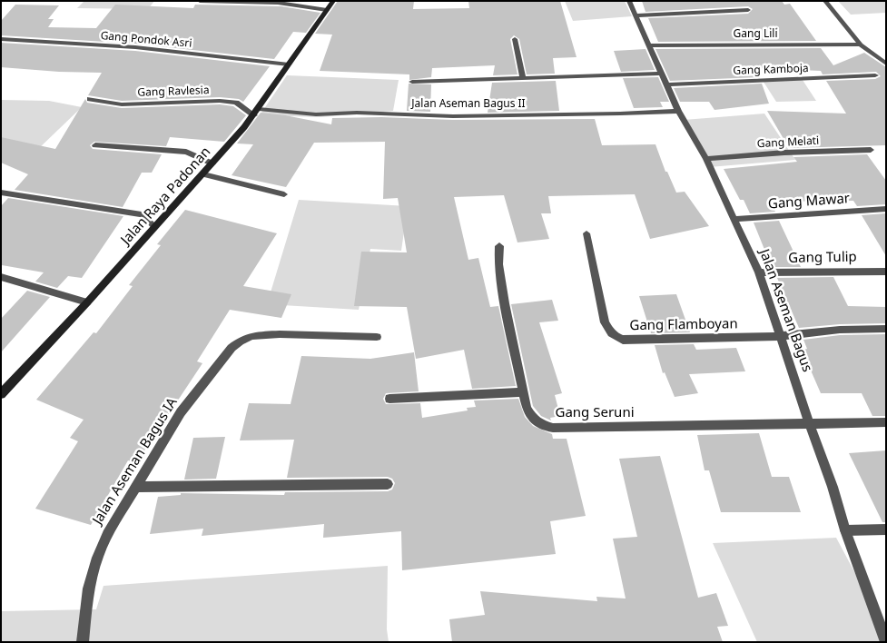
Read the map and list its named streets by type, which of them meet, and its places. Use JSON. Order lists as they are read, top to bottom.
{
  "streets": {
    "main road": ["Jalan Raya Padonan"],
    "street": [
      "Gang Lili",
      "Gang Pondok Asri",
      "Gang Kamboja",
      "Gang Ravlesia",
      "Jalan Aseman Bagus II",
      "Gang Melati",
      "Gang Mawar",
      "Gang Tulip",
      "Jalan Aseman Bagus",
      "Gang Flamboyan",
      "Gang Seruni",
      "Jalan Aseman Bagus IA"
    ]
  },
  "crossings": [
    ["Gang Lili", "Jalan Aseman Bagus"],
    ["Gang Pondok Asri", "Jalan Raya Padonan"],
    ["Gang Kamboja", "Jalan Aseman Bagus"],
    ["Gang Ravlesia", "Jalan Aseman Bagus II"],
    ["Gang Ravlesia", "Jalan Raya Padonan"],
    ["Jalan Aseman Bagus II", "Jalan Raya Padonan"],
    ["Jalan Aseman Bagus II", "Jalan Aseman Bagus"],
    ["Gang Melati", "Jalan Aseman Bagus"],
    ["Gang Mawar", "Jalan Aseman Bagus"],
    ["Gang Tulip", "Jalan Aseman Bagus"],
    ["Jalan Aseman Bagus", "Gang Flamboyan"],
    ["Jalan Aseman Bagus", "Gang Seruni"]
  ]
}
